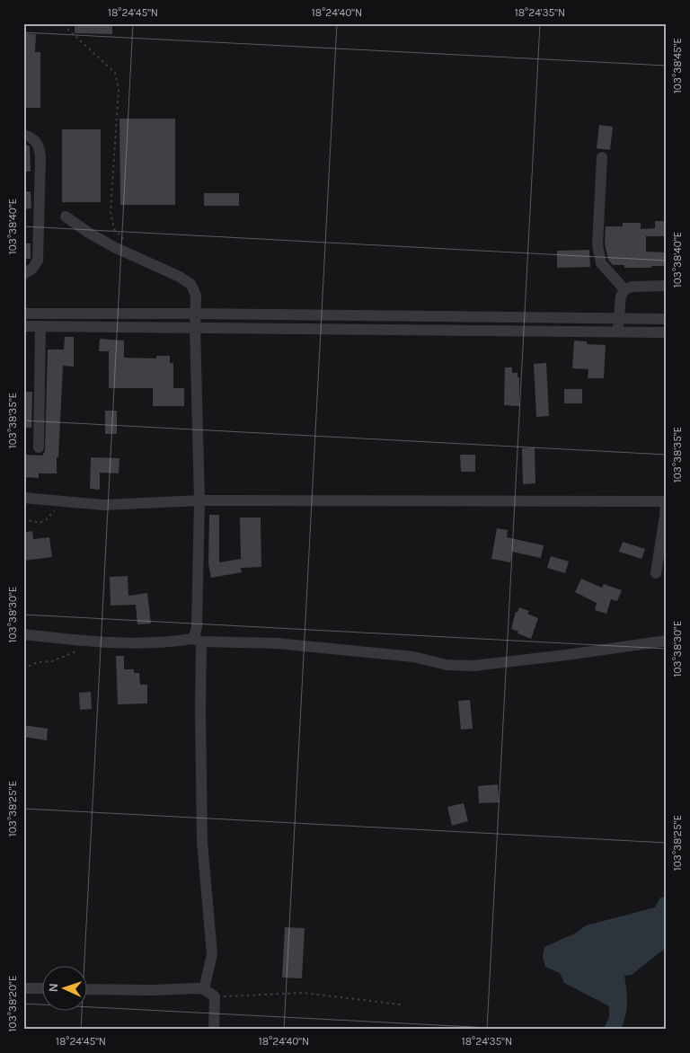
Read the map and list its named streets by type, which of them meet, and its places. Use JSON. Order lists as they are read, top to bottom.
{
  "north": "left",
  "coordinates": [
    "18°24'45\"N",
    "18°24'40\"N",
    "18°24'35\"N",
    "103°38'45\"E",
    "103°38'40\"E",
    "103°38'35\"E",
    "103°38'30\"E",
    "103°38'25\"E",
    "103°38'20\"E"
  ]
}
